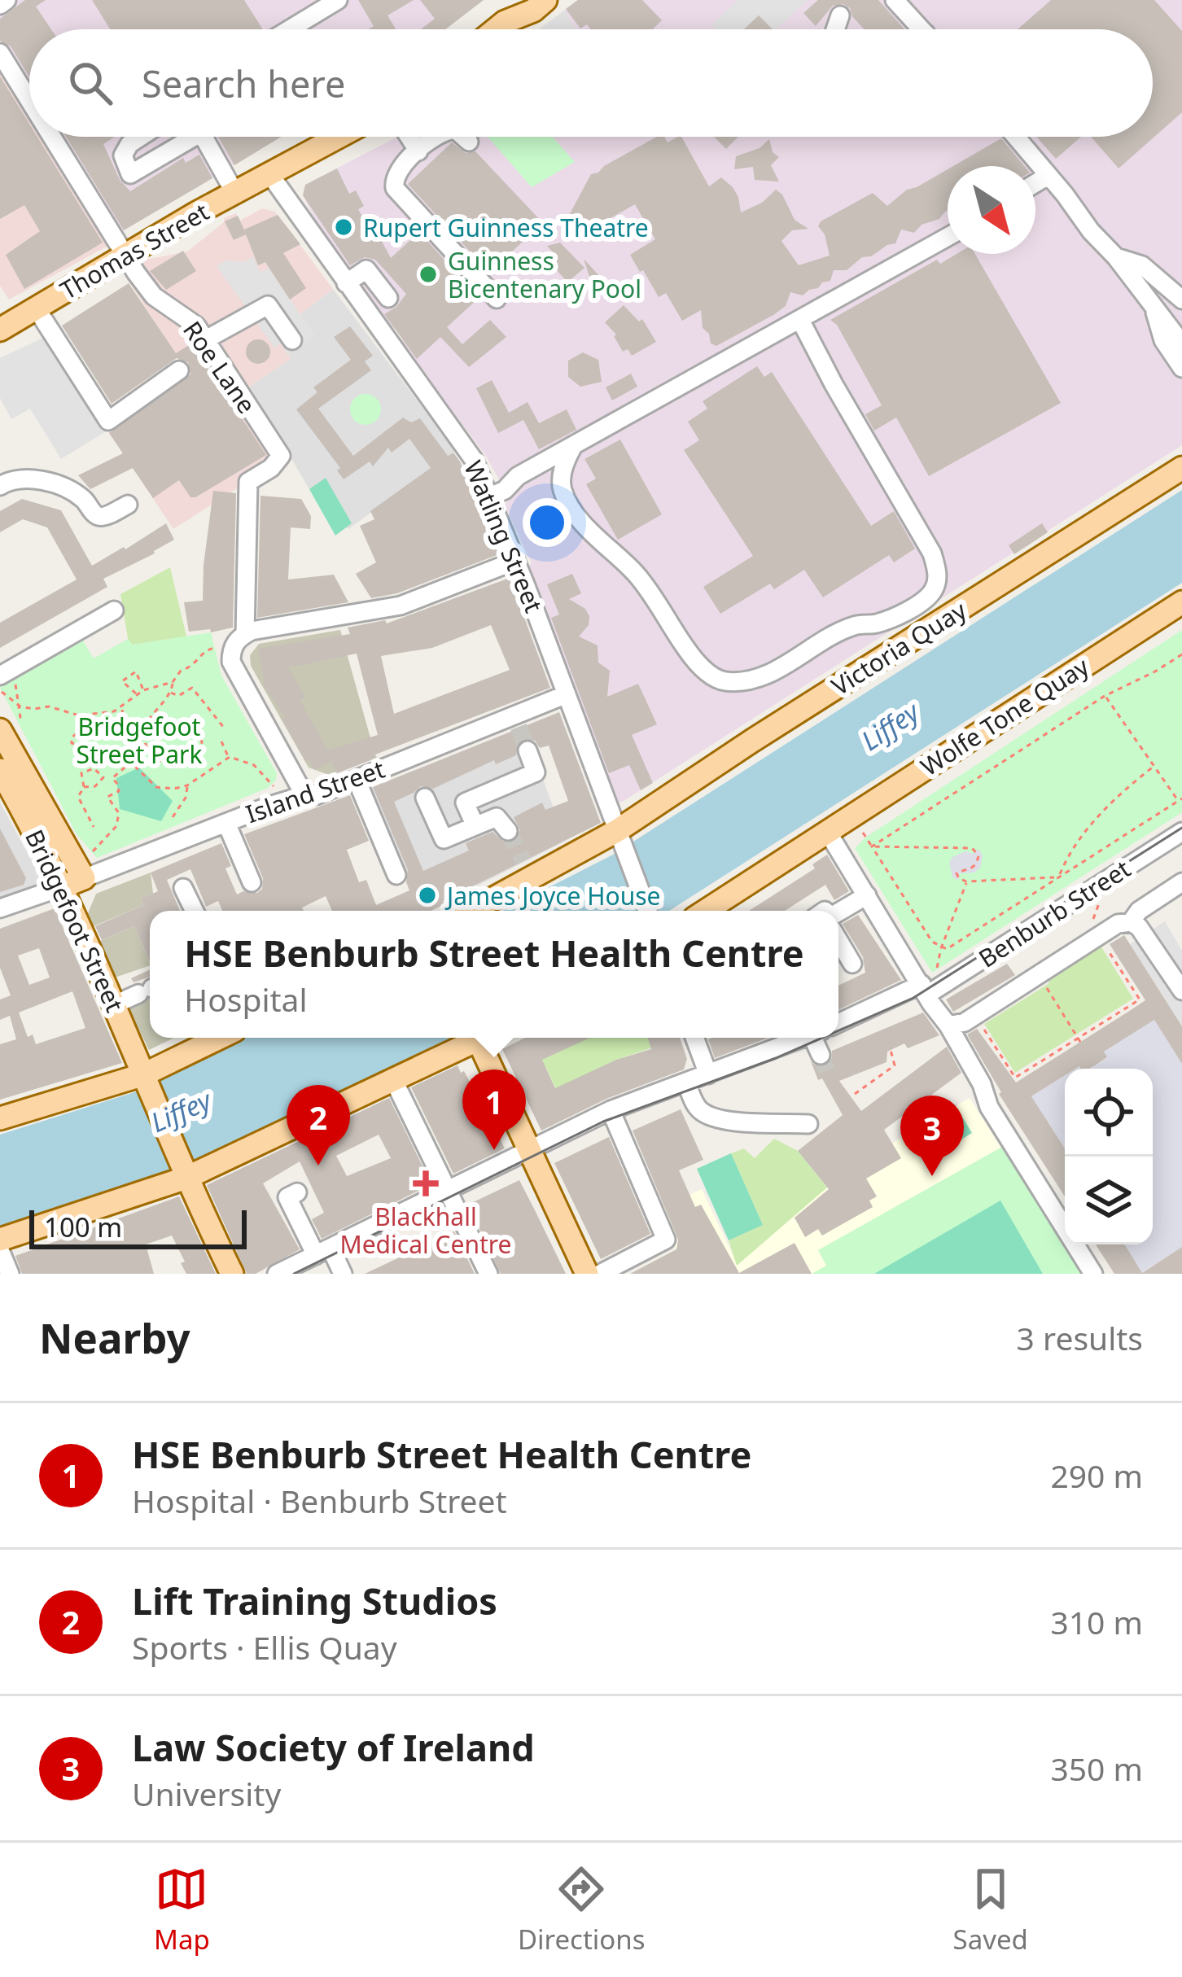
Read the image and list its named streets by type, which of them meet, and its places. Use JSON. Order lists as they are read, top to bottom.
{
  "streets": {
    "main road": [
      "Thomas Street",
      "Victoria Quay",
      "Wolfe Tone Quay",
      "Bridgefoot Street"
    ],
    "street": [
      "Roe Lane",
      "Watling Street",
      "Island Street",
      "Benburb Street"
    ]
  },
  "crossings": [
    ["Thomas Street", "Roe Lane"],
    ["Thomas Street", "Watling Street"],
    ["Watling Street", "Victoria Quay"],
    ["Watling Street", "Island Street"],
    ["Island Street", "Bridgefoot Street"]
  ],
  "water": ["Liffey"],
  "parks": ["Bridgefoot Street Park"],
  "places": {
    "other": ["Rupert Guinness Theatre", "Guinness Bicentenary Pool", "James Joyce House"],
    "health": ["Blackhall Medical Centre"]
  },
  "scale_bar": "100 m",
  "north": "bottom right",
  "page": {
    "search": "Search here",
    "popup": ["HSE Benburb Street Health Centre", "Hospital"],
    "pins": ["1", "2", "3"],
    "scale": "100 m",
    "heading": ["Nearby", "3 results"],
    "list": [
      {
        "mark": "1",
        "name": "HSE Benburb Street Health Centre",
        "note": "Hospital · Benburb Street",
        "value": "290 m"
      },
      {
        "mark": "2",
        "name": "Lift Training Studios",
        "note": "Sports · Ellis Quay",
        "value": "310 m"
      },
      {
        "mark": "3",
        "name": "Law Society of Ireland",
        "note": "University",
        "value": "350 m"
      }
    ],
    "nav": ["Map", "Directions", "Saved"]
  }
}
